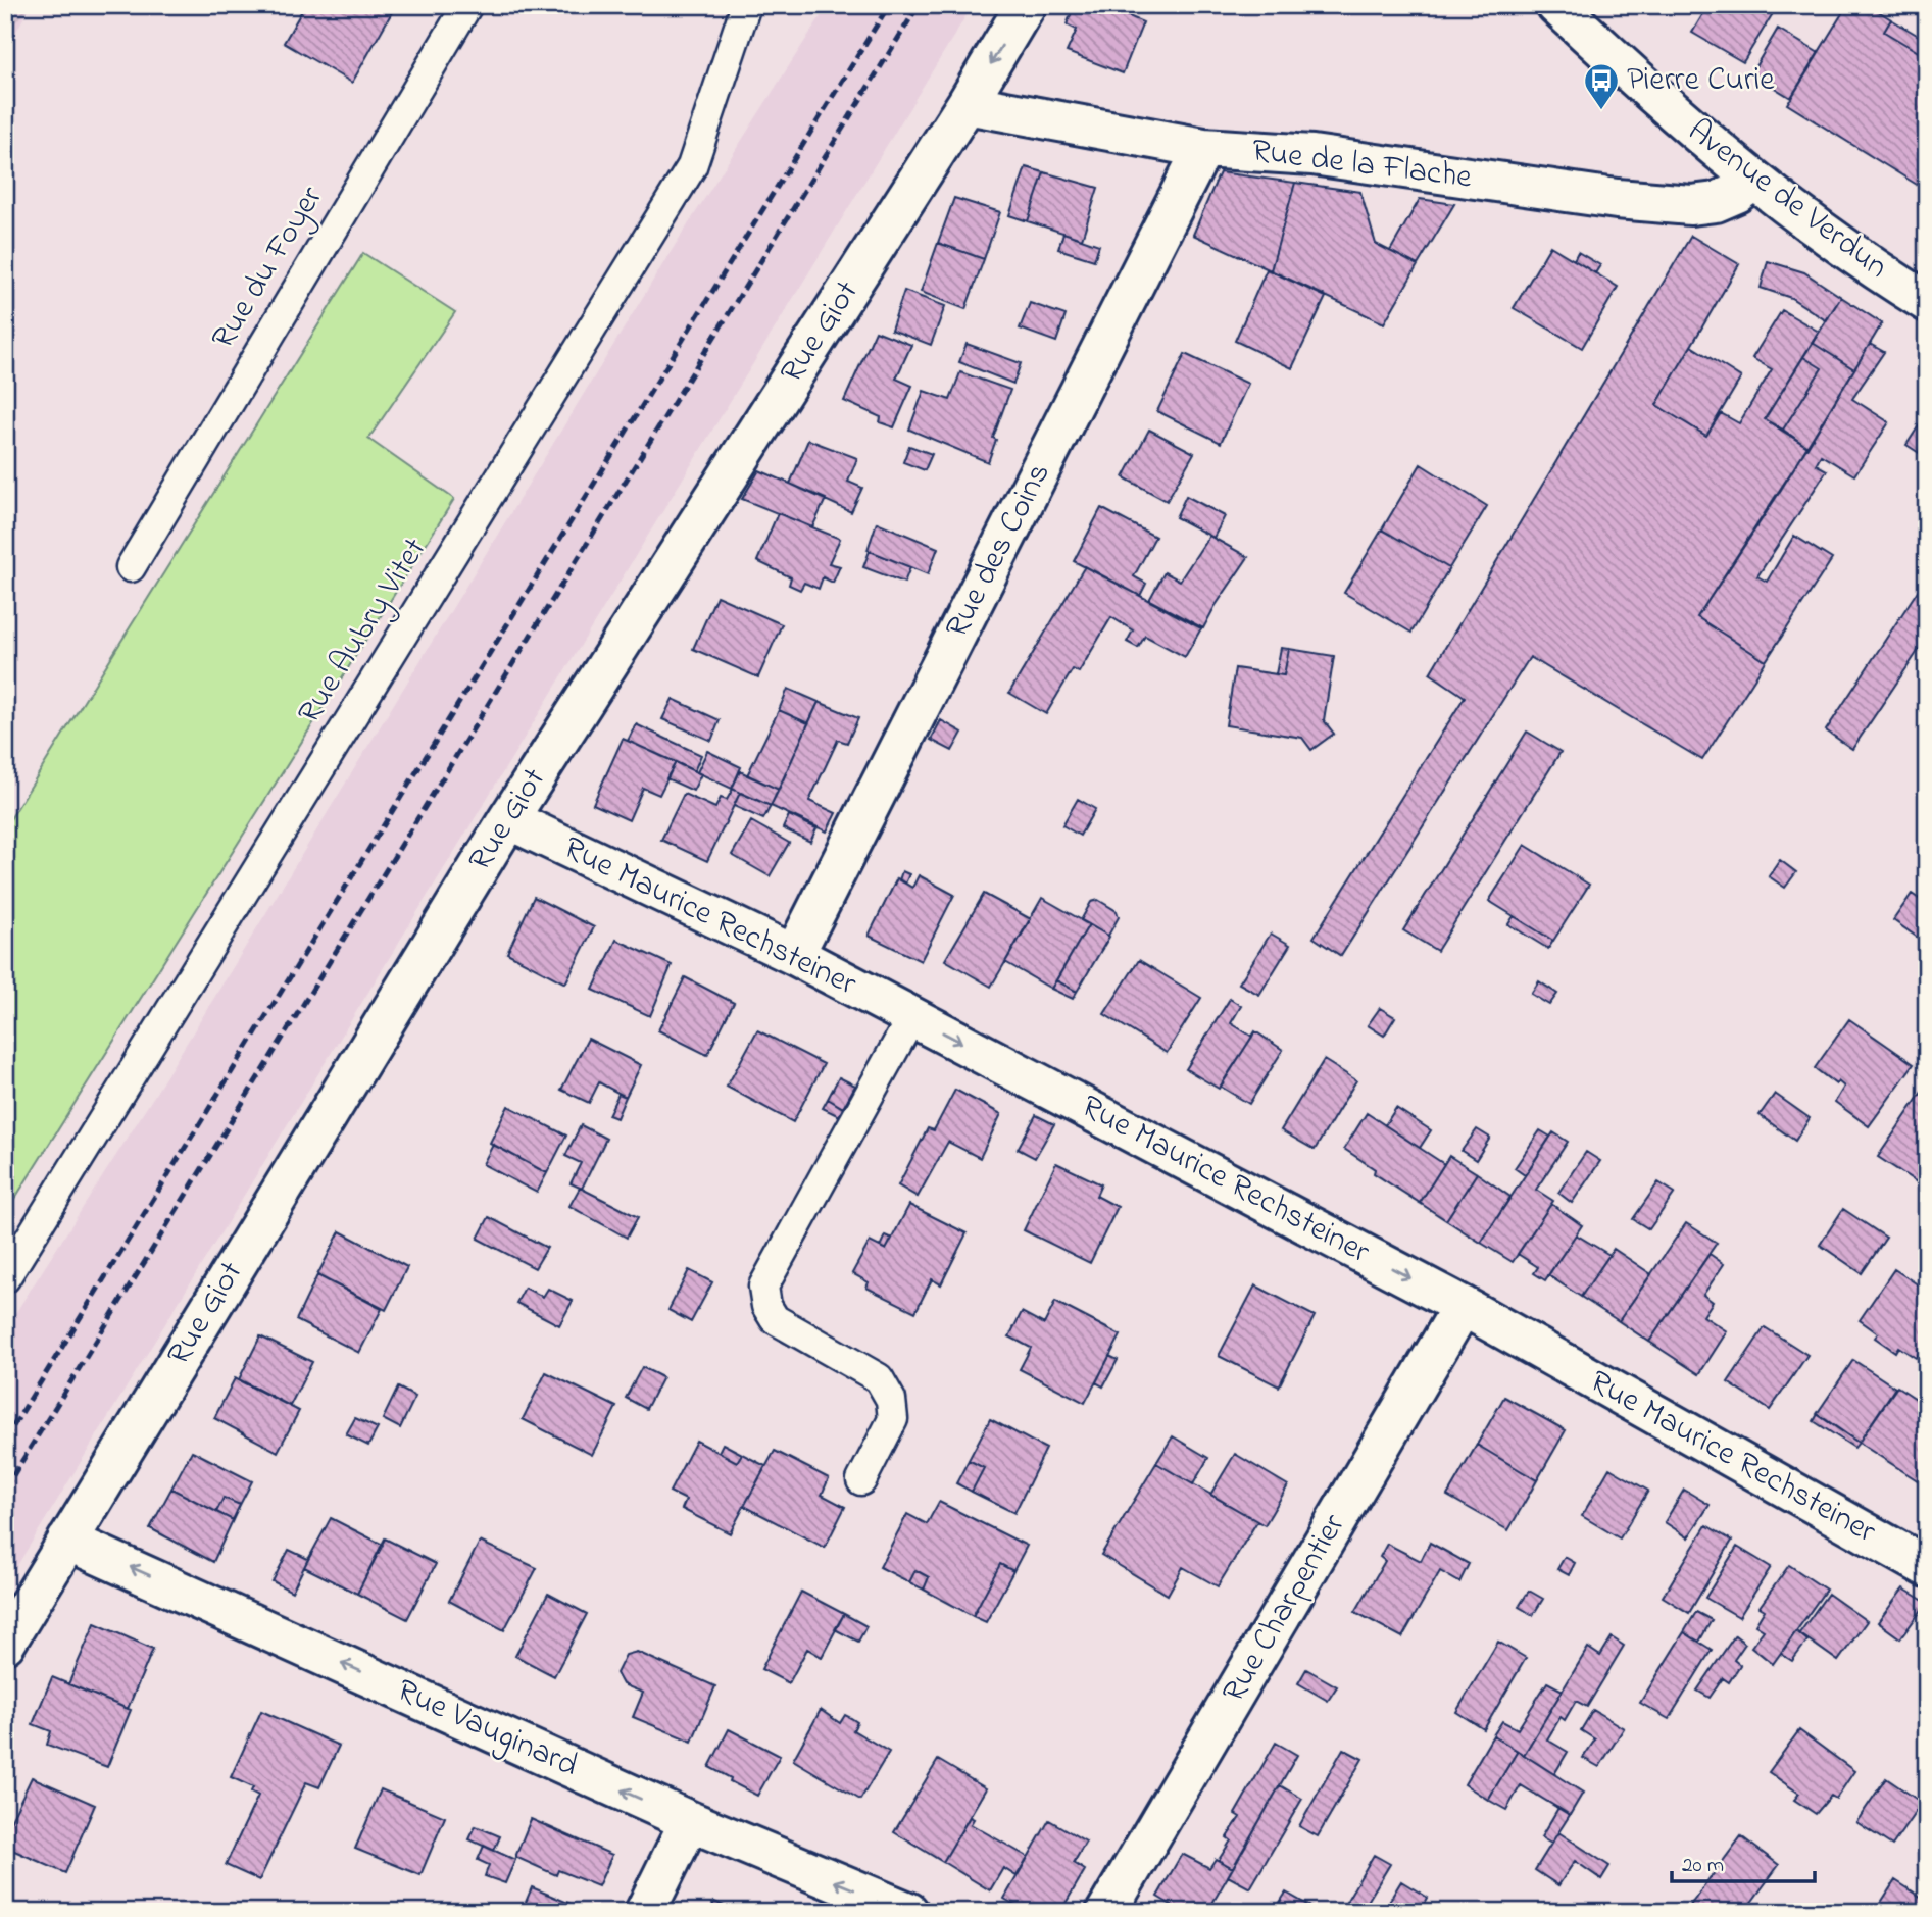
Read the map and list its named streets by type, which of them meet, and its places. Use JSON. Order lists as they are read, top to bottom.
{
  "streets": {
    "street": [
      "Rue de la Flache",
      "Avenue de Verdun",
      "Rue Giot",
      "Rue des Coins",
      "Rue Maurice Rechsteiner",
      "Rue Charpentier",
      "Rue Vauginard"
    ],
    "lane": ["Rue du Foyer", "Rue Aubry Vitet"]
  },
  "crossings": [
    ["Rue de la Flache", "Avenue de Verdun"],
    ["Rue de la Flache", "Rue Giot"],
    ["Rue de la Flache", "Rue des Coins"],
    ["Rue Giot", "Rue Maurice Rechsteiner"],
    ["Rue Giot", "Rue Vauginard"],
    ["Rue des Coins", "Rue Maurice Rechsteiner"],
    ["Rue Maurice Rechsteiner", "Rue Charpentier"]
  ],
  "one_way": ["Rue Maurice Rechsteiner", "Rue Vauginard"],
  "places": {
    "bus stop": ["Pierre Curie"]
  },
  "scale_bar": "20 m"
}
